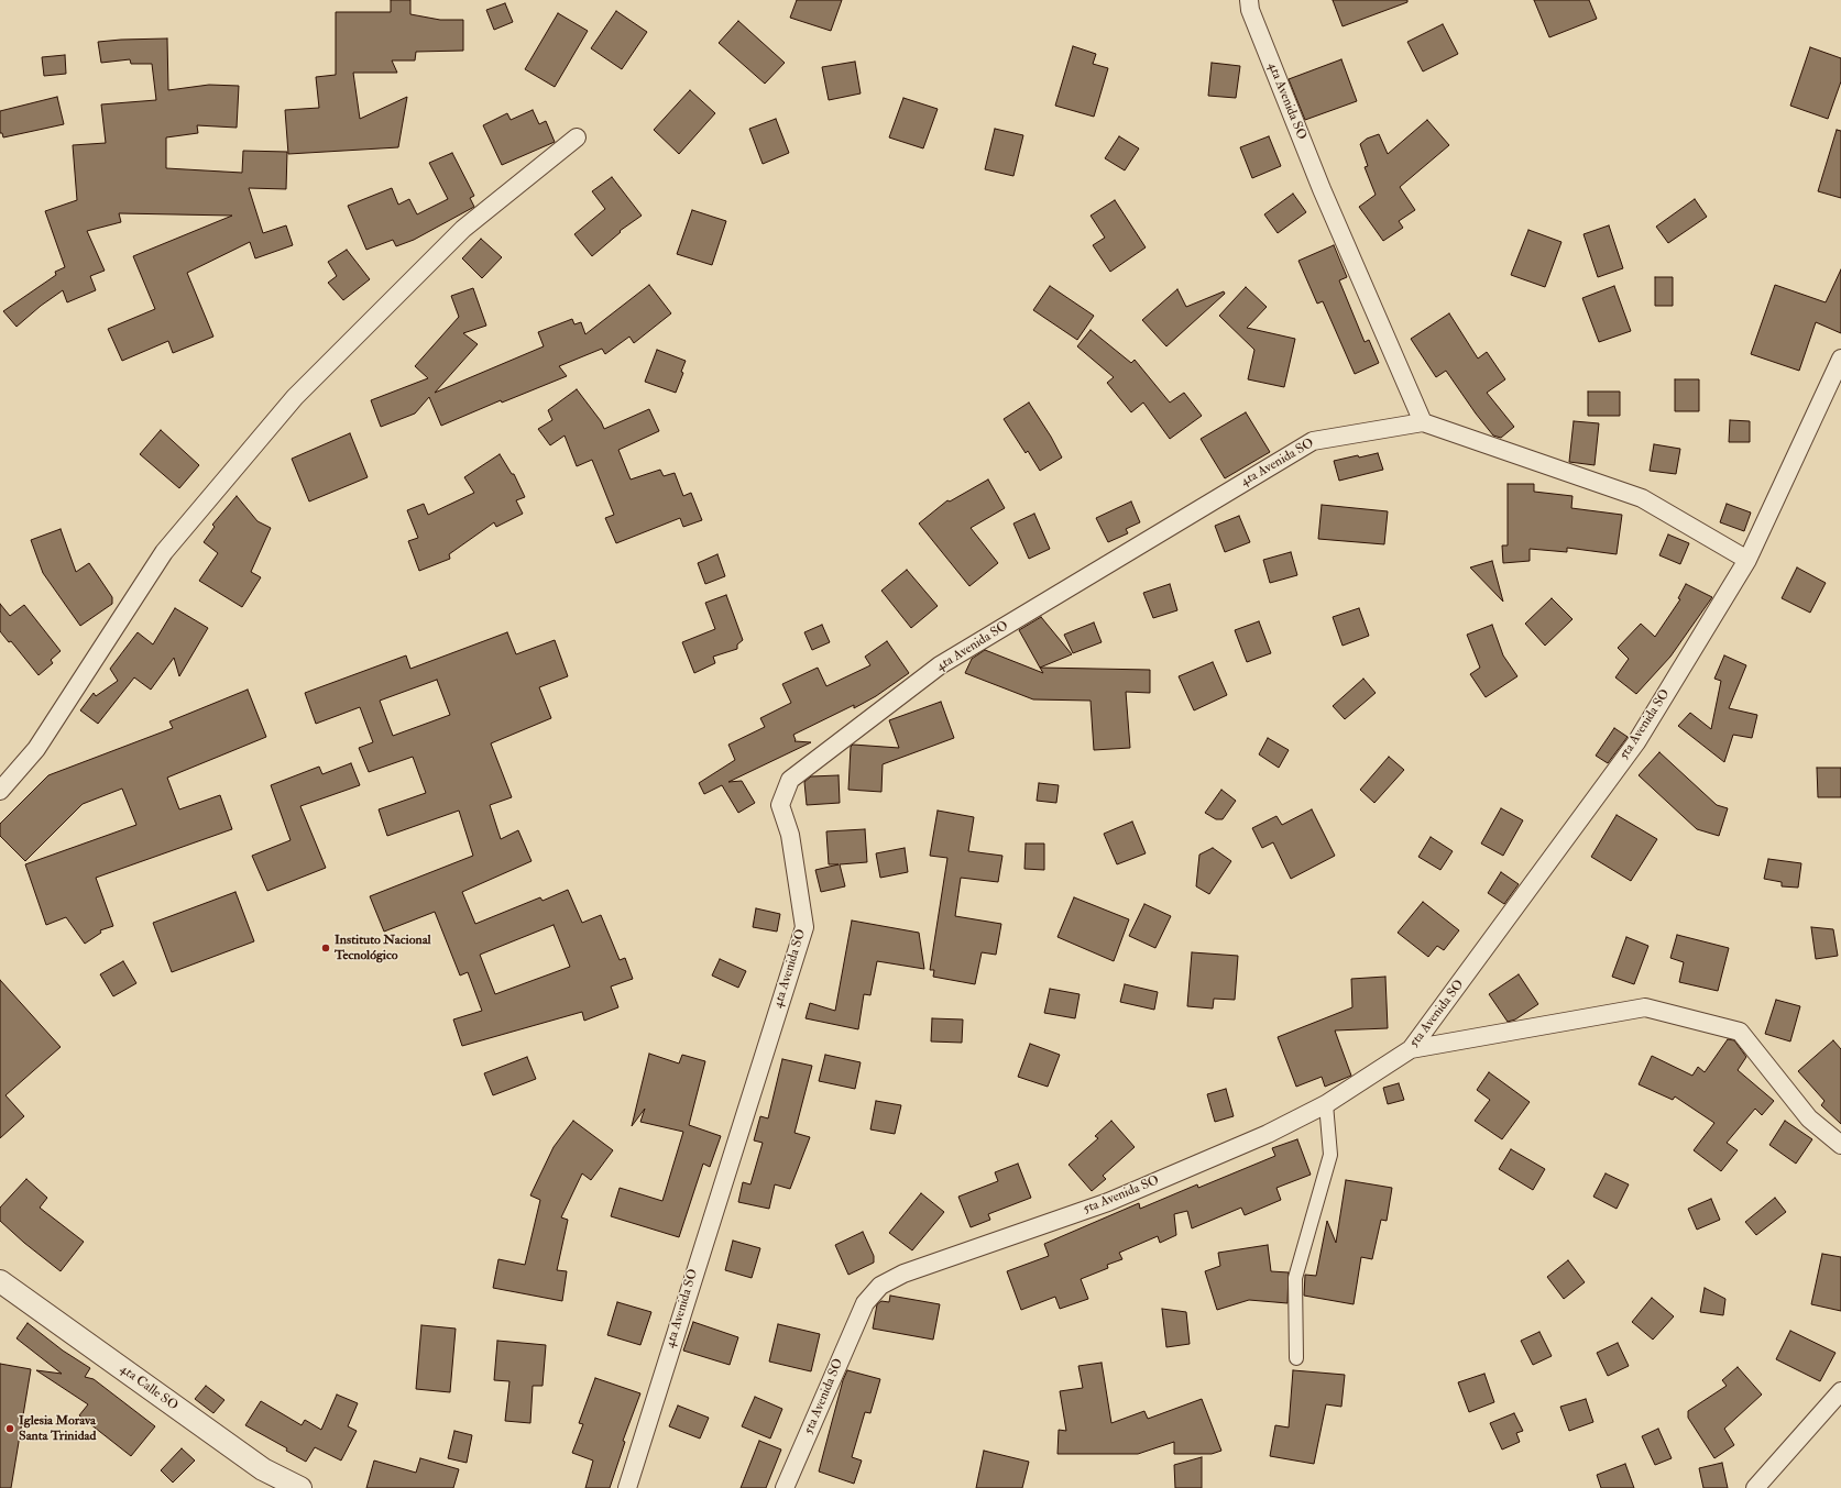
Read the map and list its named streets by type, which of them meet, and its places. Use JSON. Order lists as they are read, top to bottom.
{
  "streets": {
    "street": ["4ta Avenida SO", "5ta Avenida SO", "4ta Calle SO"]
  },
  "places": ["Instituto Nacional Tecnológico", "Iglesia Morava Santa Trinidad"]
}
